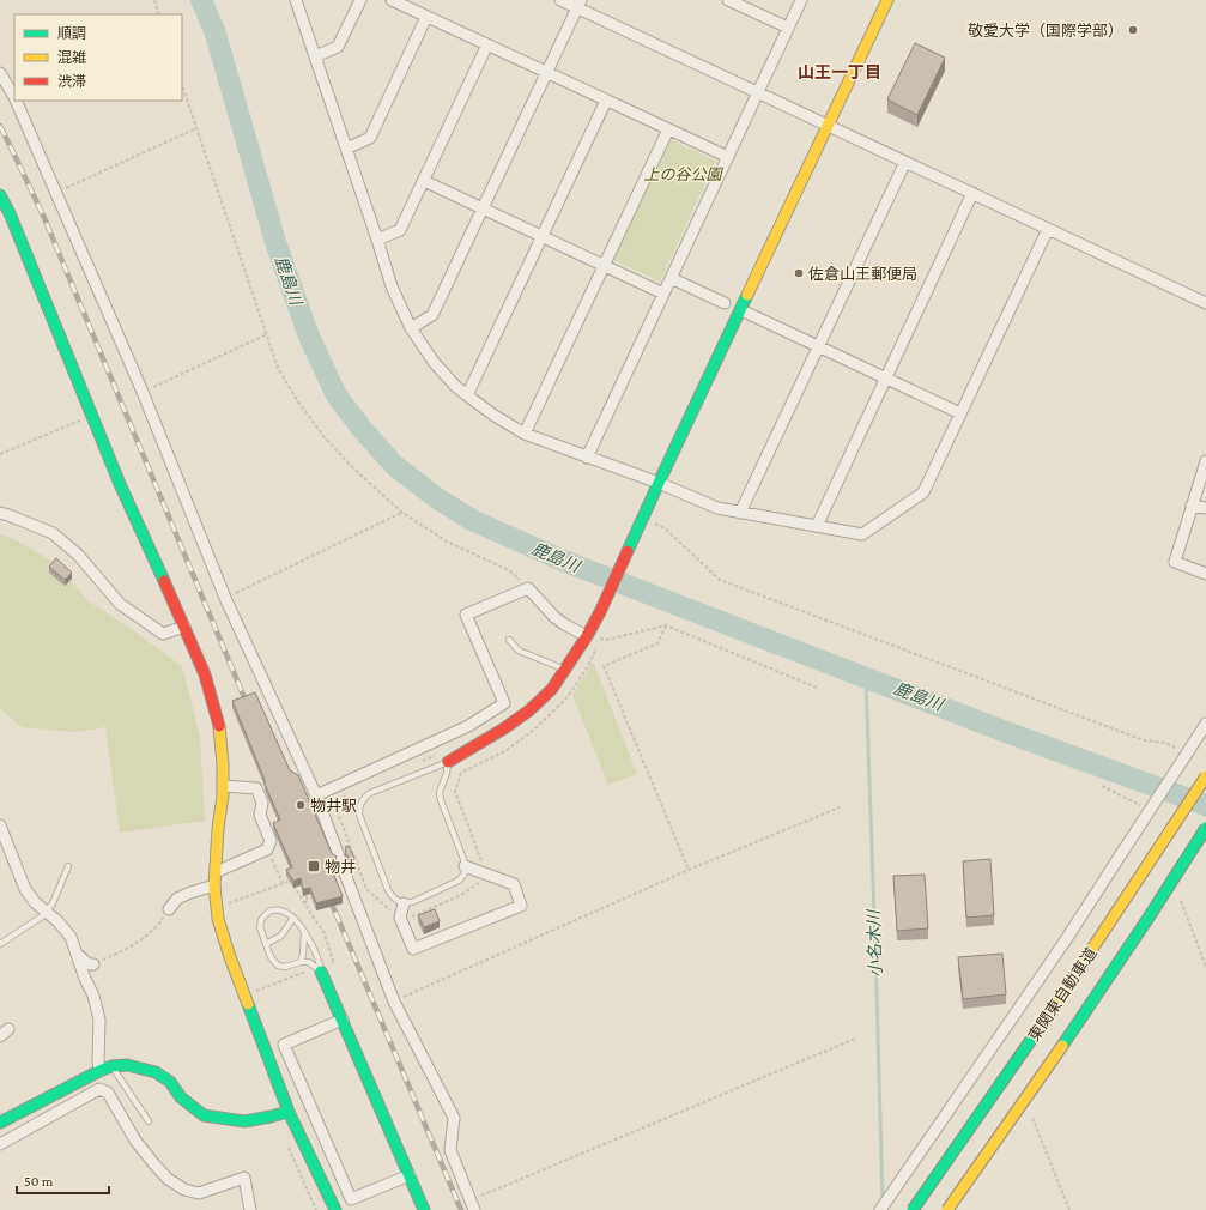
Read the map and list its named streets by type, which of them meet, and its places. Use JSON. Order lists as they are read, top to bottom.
{
  "streets": {
    "main road": ["東関東自動車道"]
  },
  "districts": ["山王一丁目"],
  "water": ["鹿島川", "小名木川"],
  "parks": ["上の谷公園"],
  "places": {
    "other": ["敬愛大学（国際学部）", "佐倉山王郵便局", "物井駅"],
    "transit": ["物井"]
  },
  "legend": ["順調", "混雑", "渋滞"],
  "scale_bar": "50 m"
}
